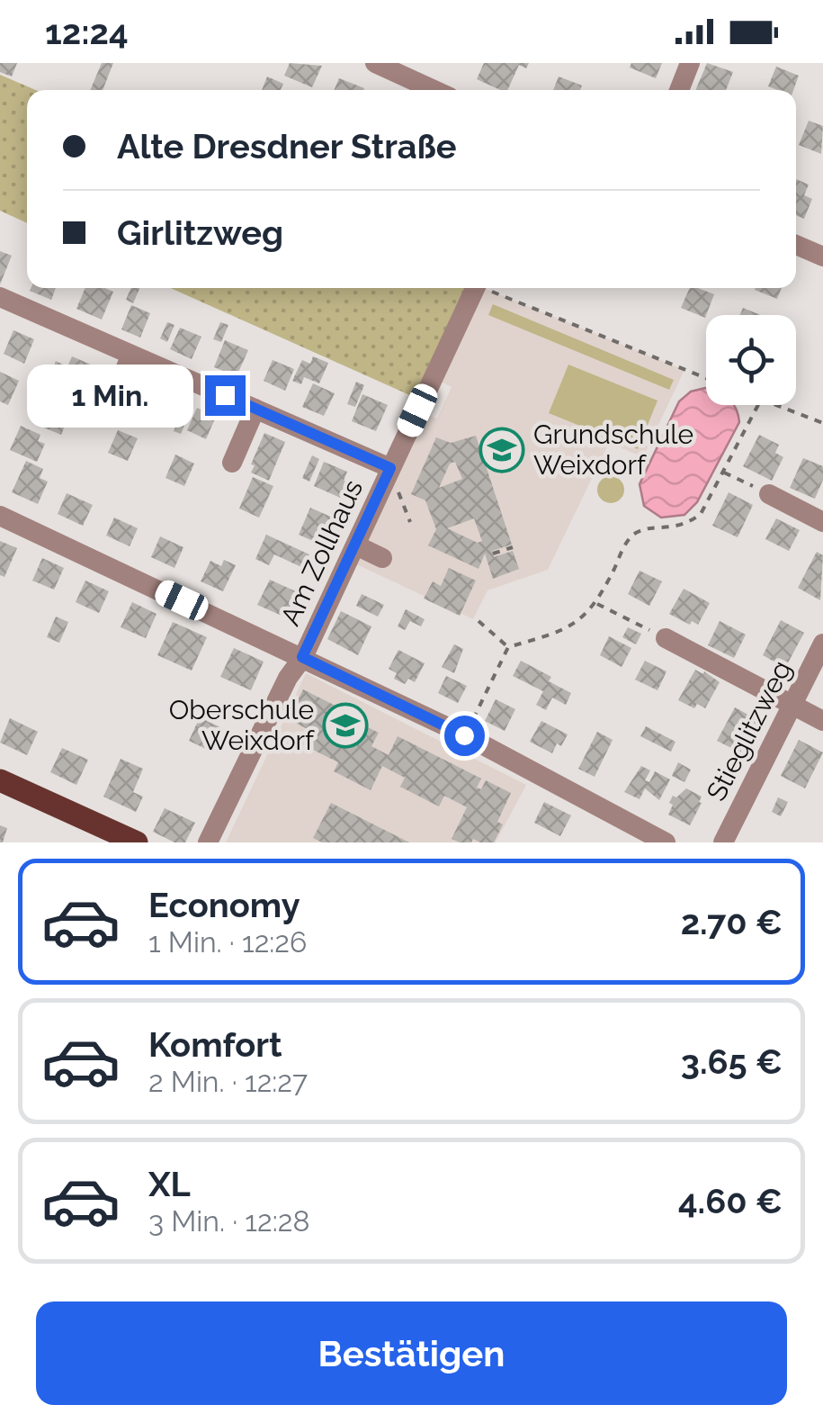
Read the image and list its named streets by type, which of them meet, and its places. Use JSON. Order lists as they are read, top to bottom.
{
  "streets": {
    "street": ["Am Zollhaus", "Stieglitzweg"]
  },
  "places": {
    "school or university": ["Grundschule Weixdorf", "Oberschule Weixdorf"]
  },
  "page": {
    "status": "12:24",
    "banner": ["Alte Dresdner Straße", "Girlitzweg"],
    "bubble": "1 Min.",
    "list": [
      {
        "name": "Economy",
        "note": "1 Min. · 12:26",
        "value": "2.70 €"
      },
      {
        "name": "Komfort",
        "note": "2 Min. · 12:27",
        "value": "3.65 €"
      },
      {
        "name": "XL",
        "note": "3 Min. · 12:28",
        "value": "4.60 €"
      }
    ],
    "buttons": "Bestätigen"
  }
}
